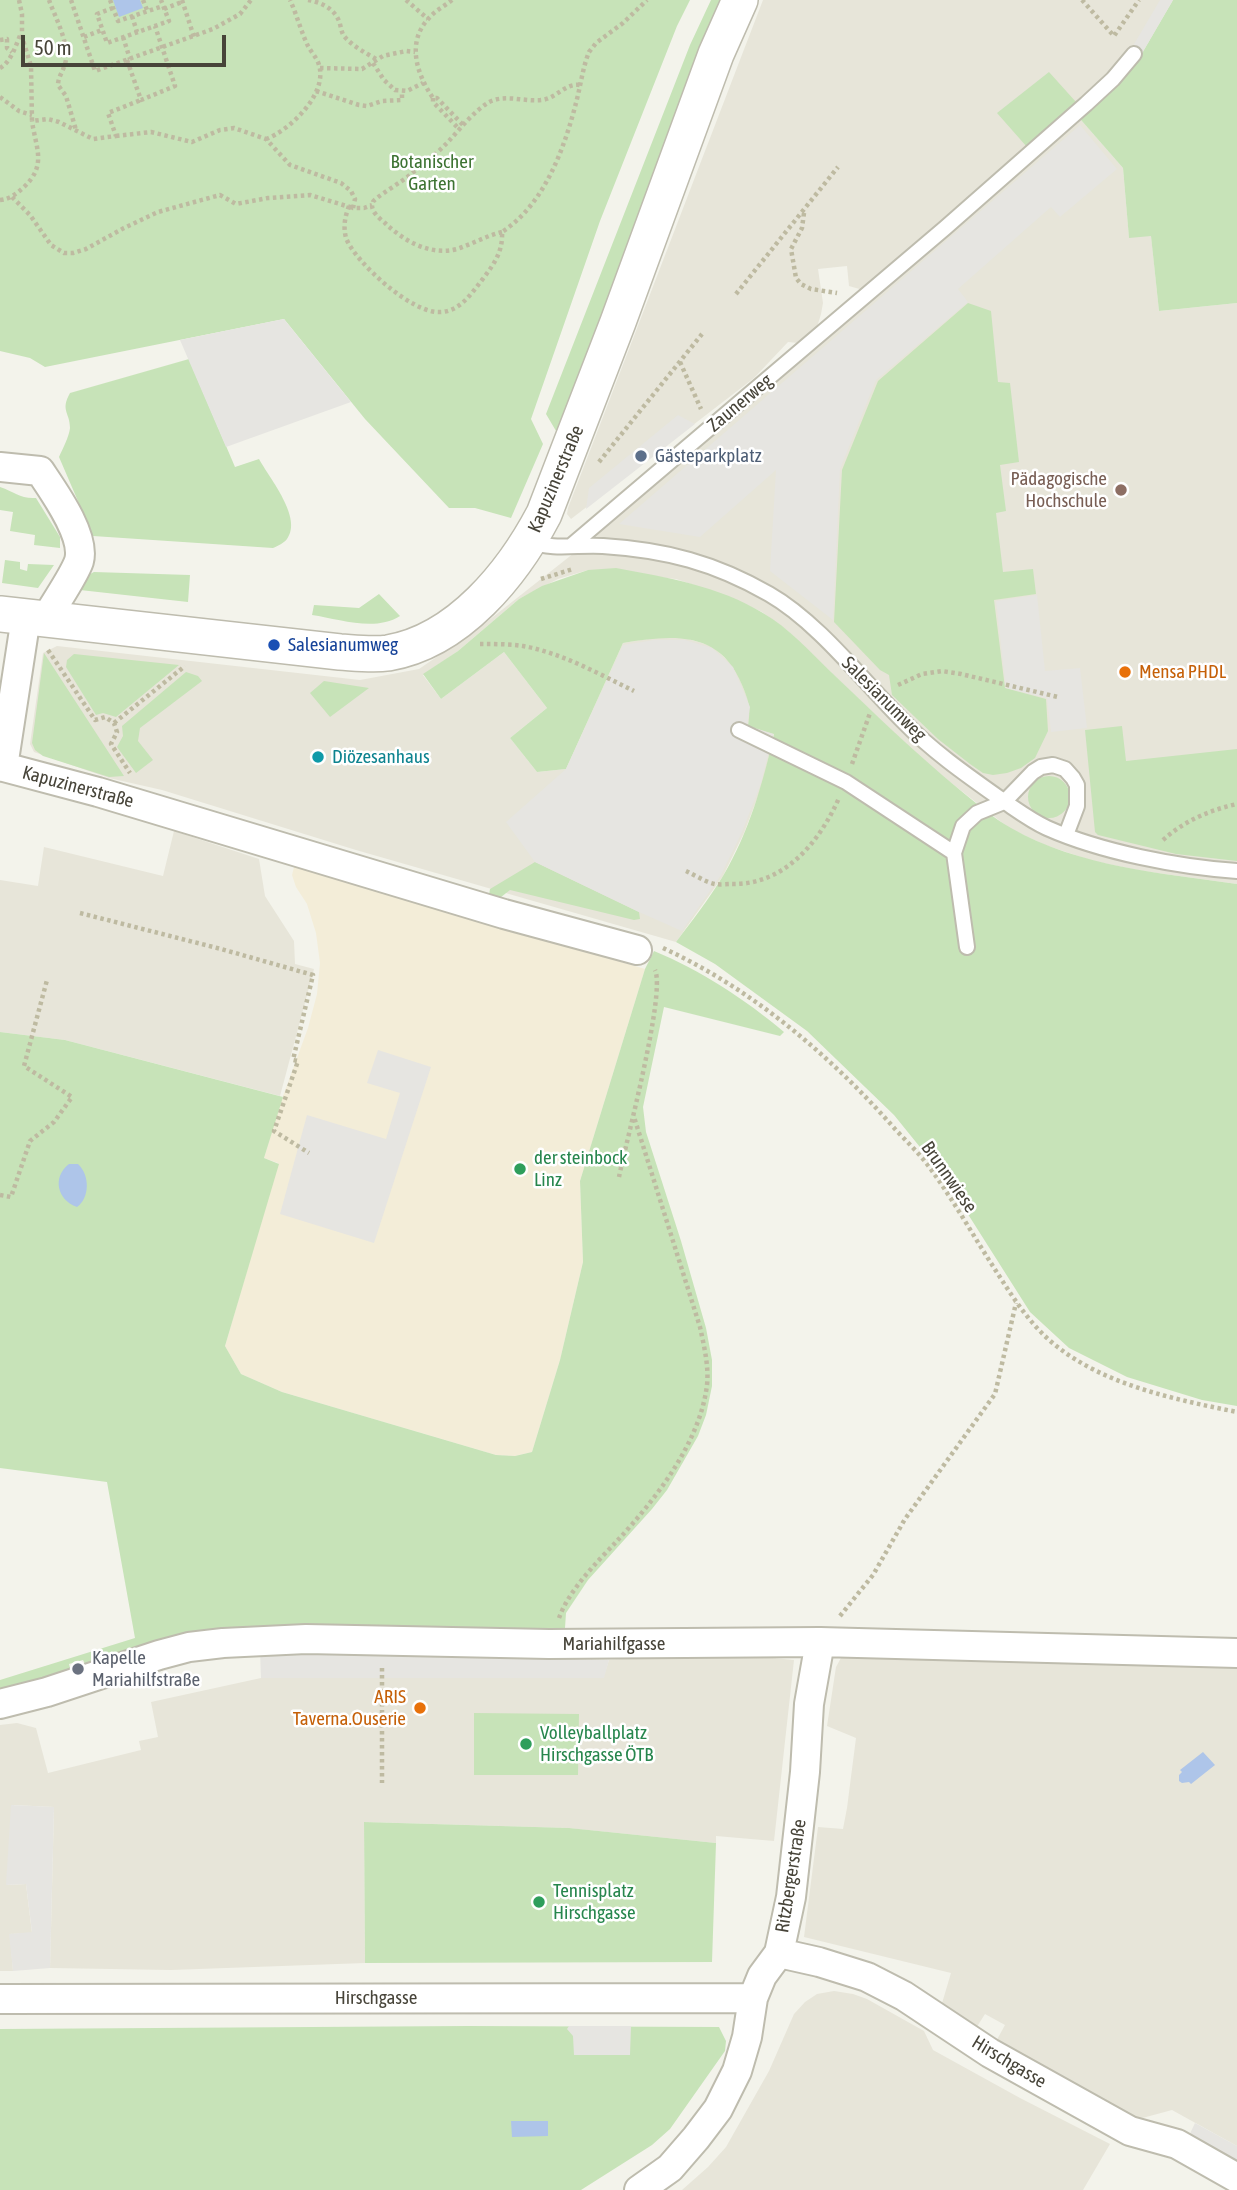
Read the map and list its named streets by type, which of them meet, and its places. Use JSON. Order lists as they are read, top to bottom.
{
  "streets": {
    "street": [
      "Kapuzinerstraße",
      "Mariahilfgasse",
      "Ritzbergerstraße",
      "Hirschgasse"
    ],
    "lane": ["Zaunerweg", "Salesianumweg"],
    "path": ["Brunnwiese"]
  },
  "crossings": [
    ["Zaunerweg", "Salesianumweg"],
    ["Kapuzinerstraße", "Salesianumweg"],
    ["Kapuzinerstraße", "Brunnwiese"],
    ["Mariahilfgasse", "Ritzbergerstraße"],
    ["Ritzbergerstraße", "Hirschgasse"]
  ],
  "parks": ["Botanischer Garten"],
  "places": [
    "Gästeparkplatz",
    "Pädagogische Hochschule",
    "Salesianumweg",
    "Mensa PHDL",
    "Diözesanhaus",
    "der steinbock Linz",
    "Kapelle Mariahilfstraße",
    "ARIS Taverna.Ouserie",
    "Volleyballplatz Hirschgasse ÖTB",
    "Tennisplatz Hirschgasse"
  ],
  "scale_bar": "50 m"
}
